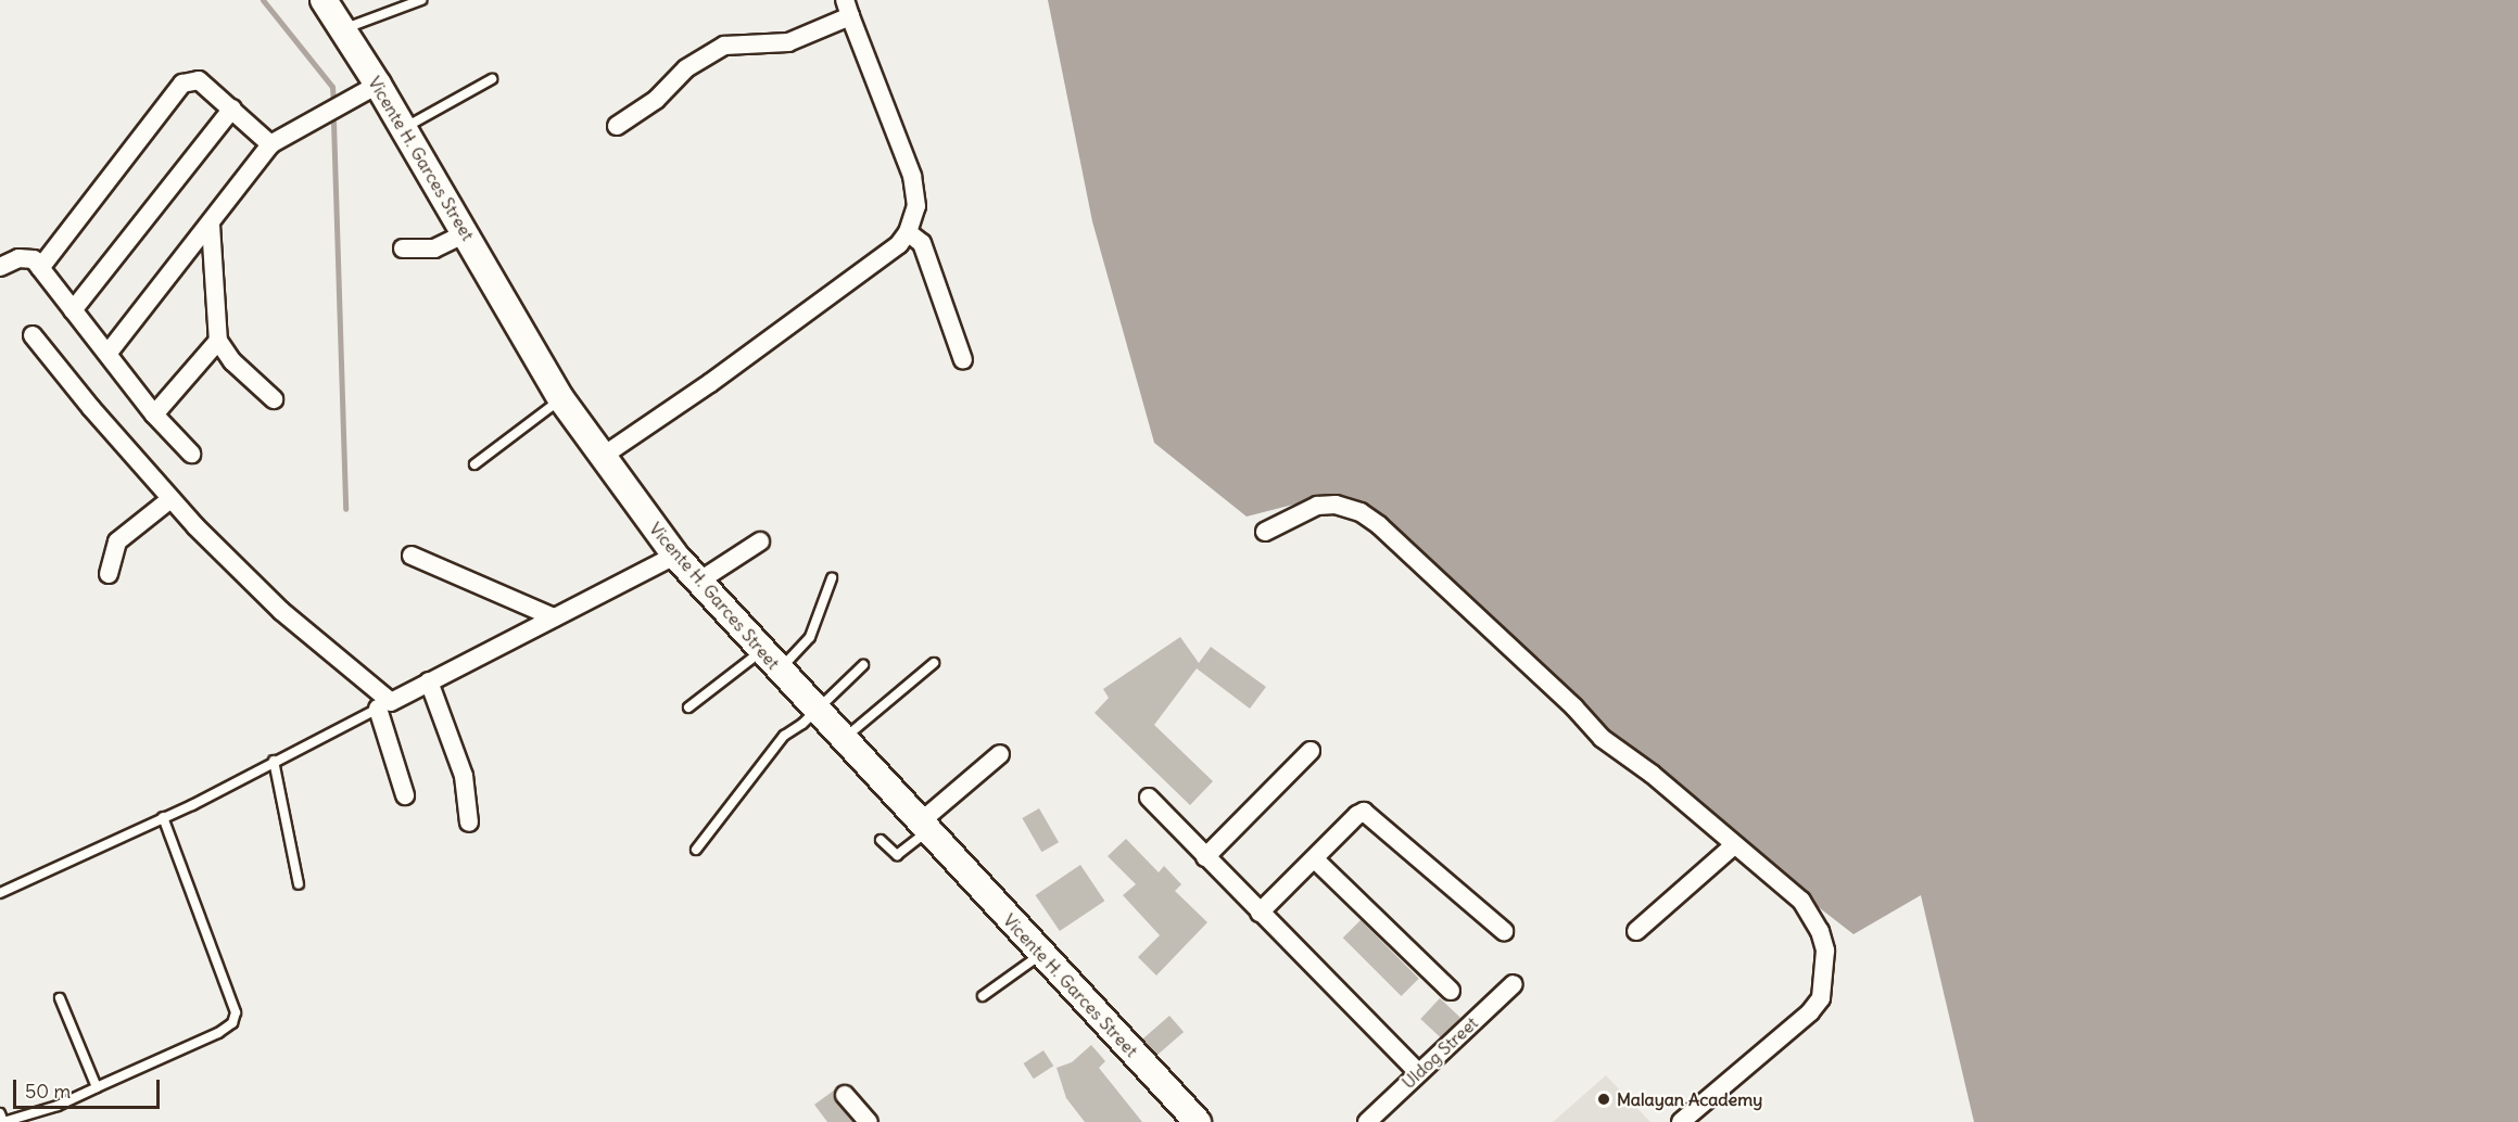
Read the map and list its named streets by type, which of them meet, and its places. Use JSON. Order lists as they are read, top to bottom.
{
  "streets": {
    "street": ["Vicente H. Garces Street", "Uldog Street"]
  },
  "places": ["Malayan Academy"],
  "scale_bar": "50 m"
}
